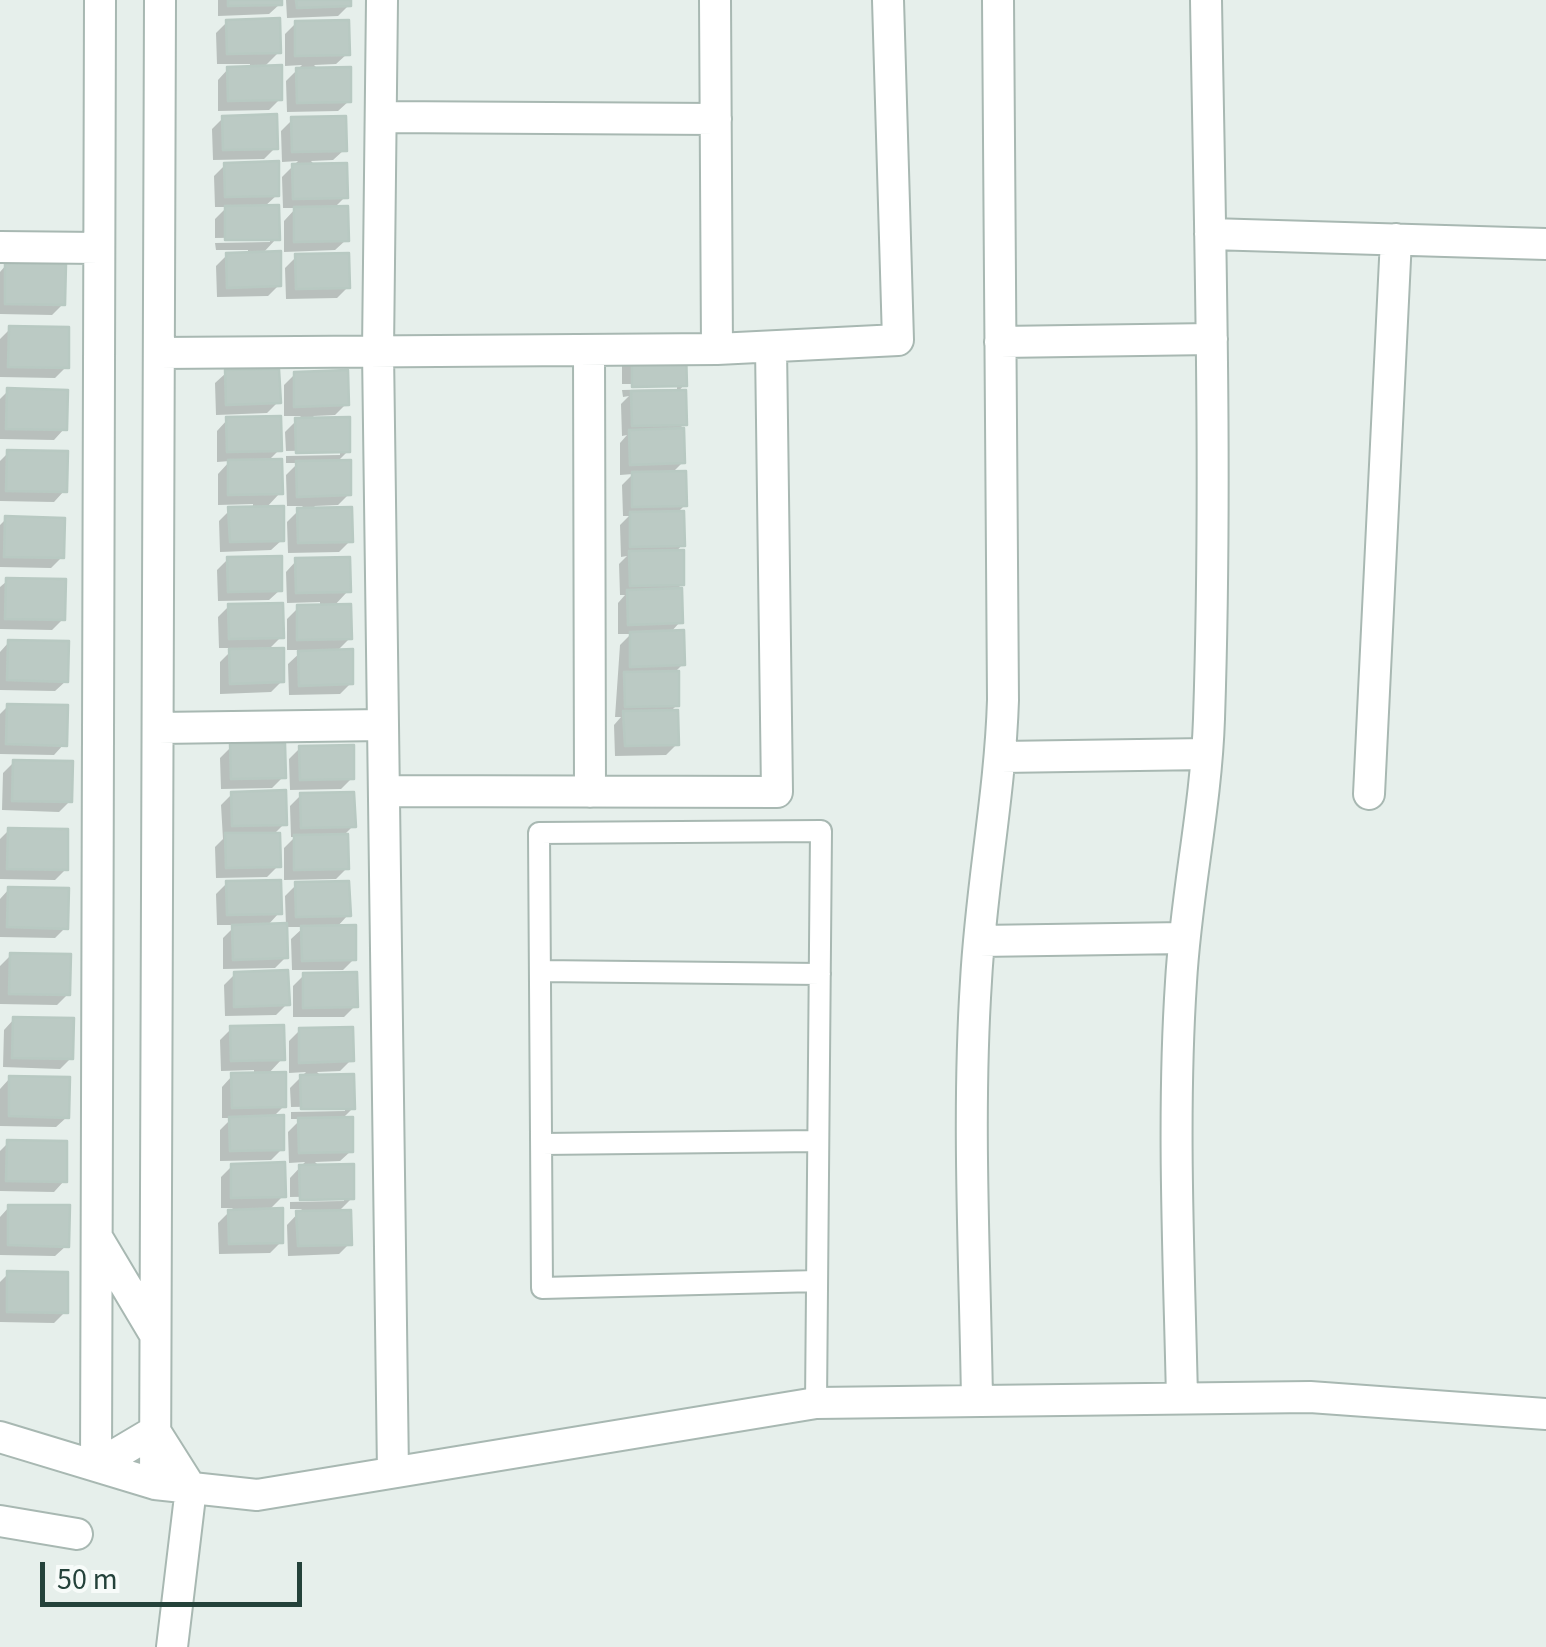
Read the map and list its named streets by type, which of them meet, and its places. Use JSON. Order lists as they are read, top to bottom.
{
  "scale_bar": "50 m"
}
